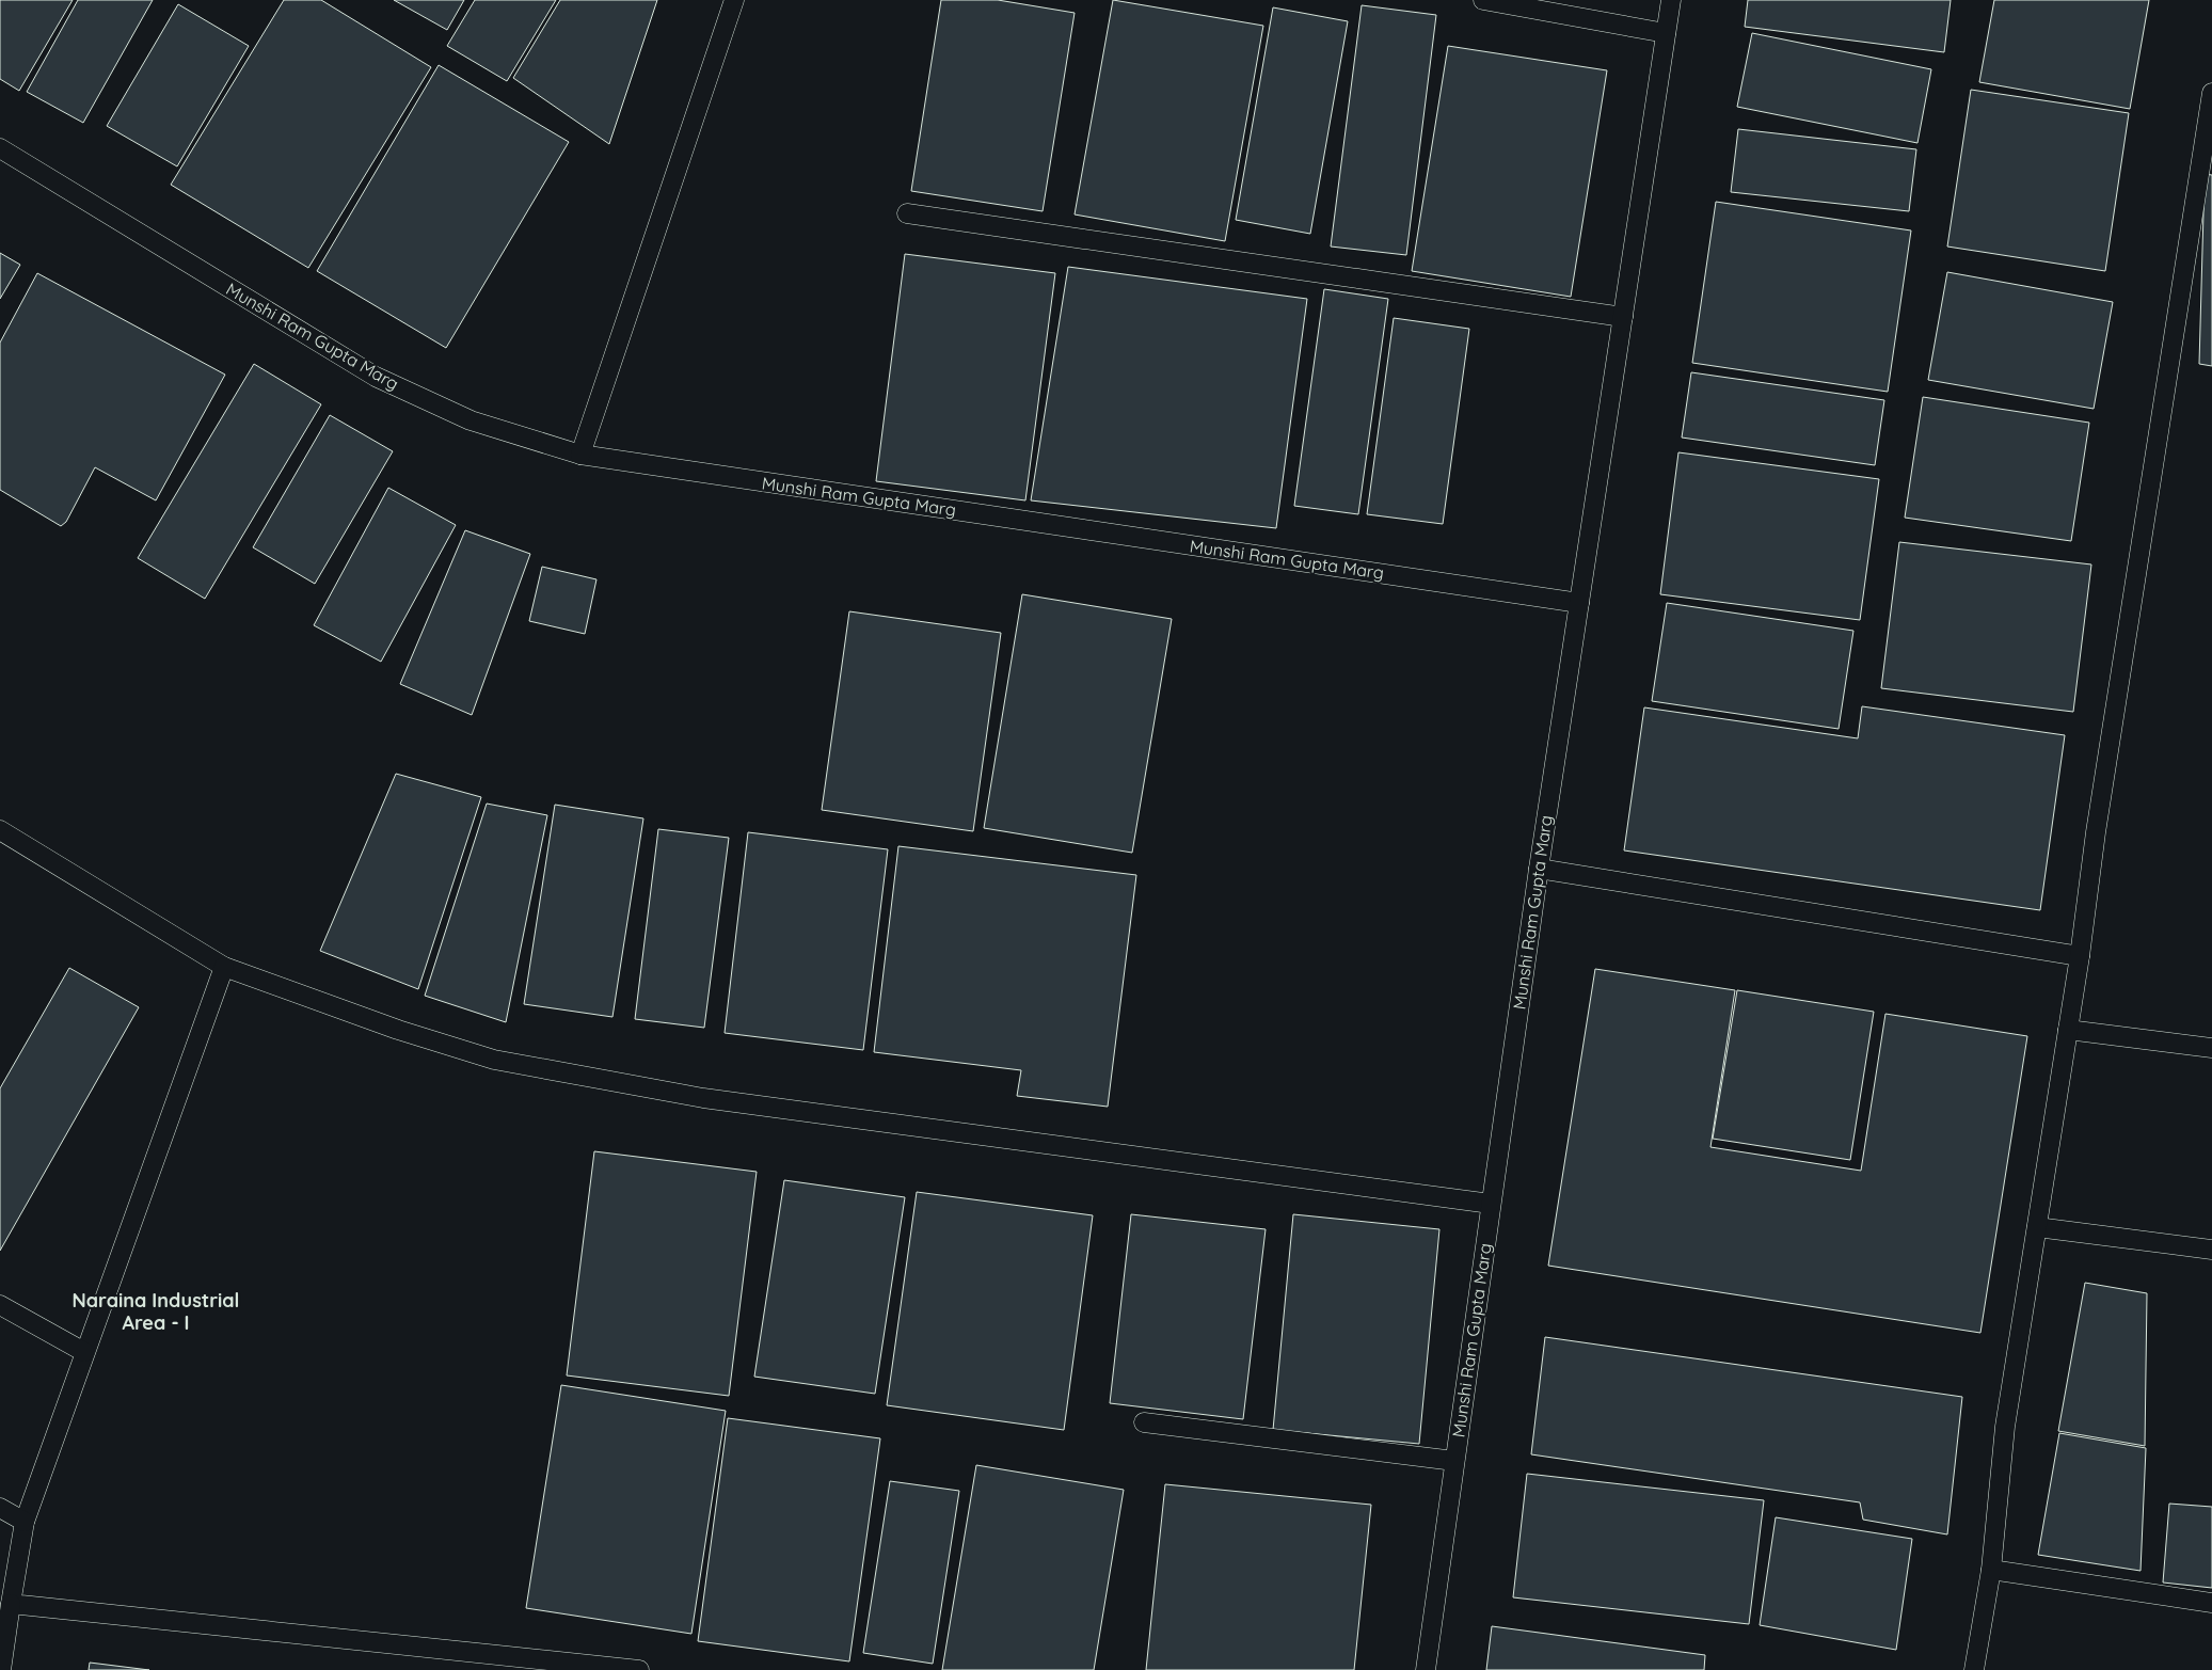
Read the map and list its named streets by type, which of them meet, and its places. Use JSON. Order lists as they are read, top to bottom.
{
  "streets": {
    "lane": ["Munshi Ram Gupta Marg"]
  },
  "districts": ["Naraina Industrial Area - I"]
}
